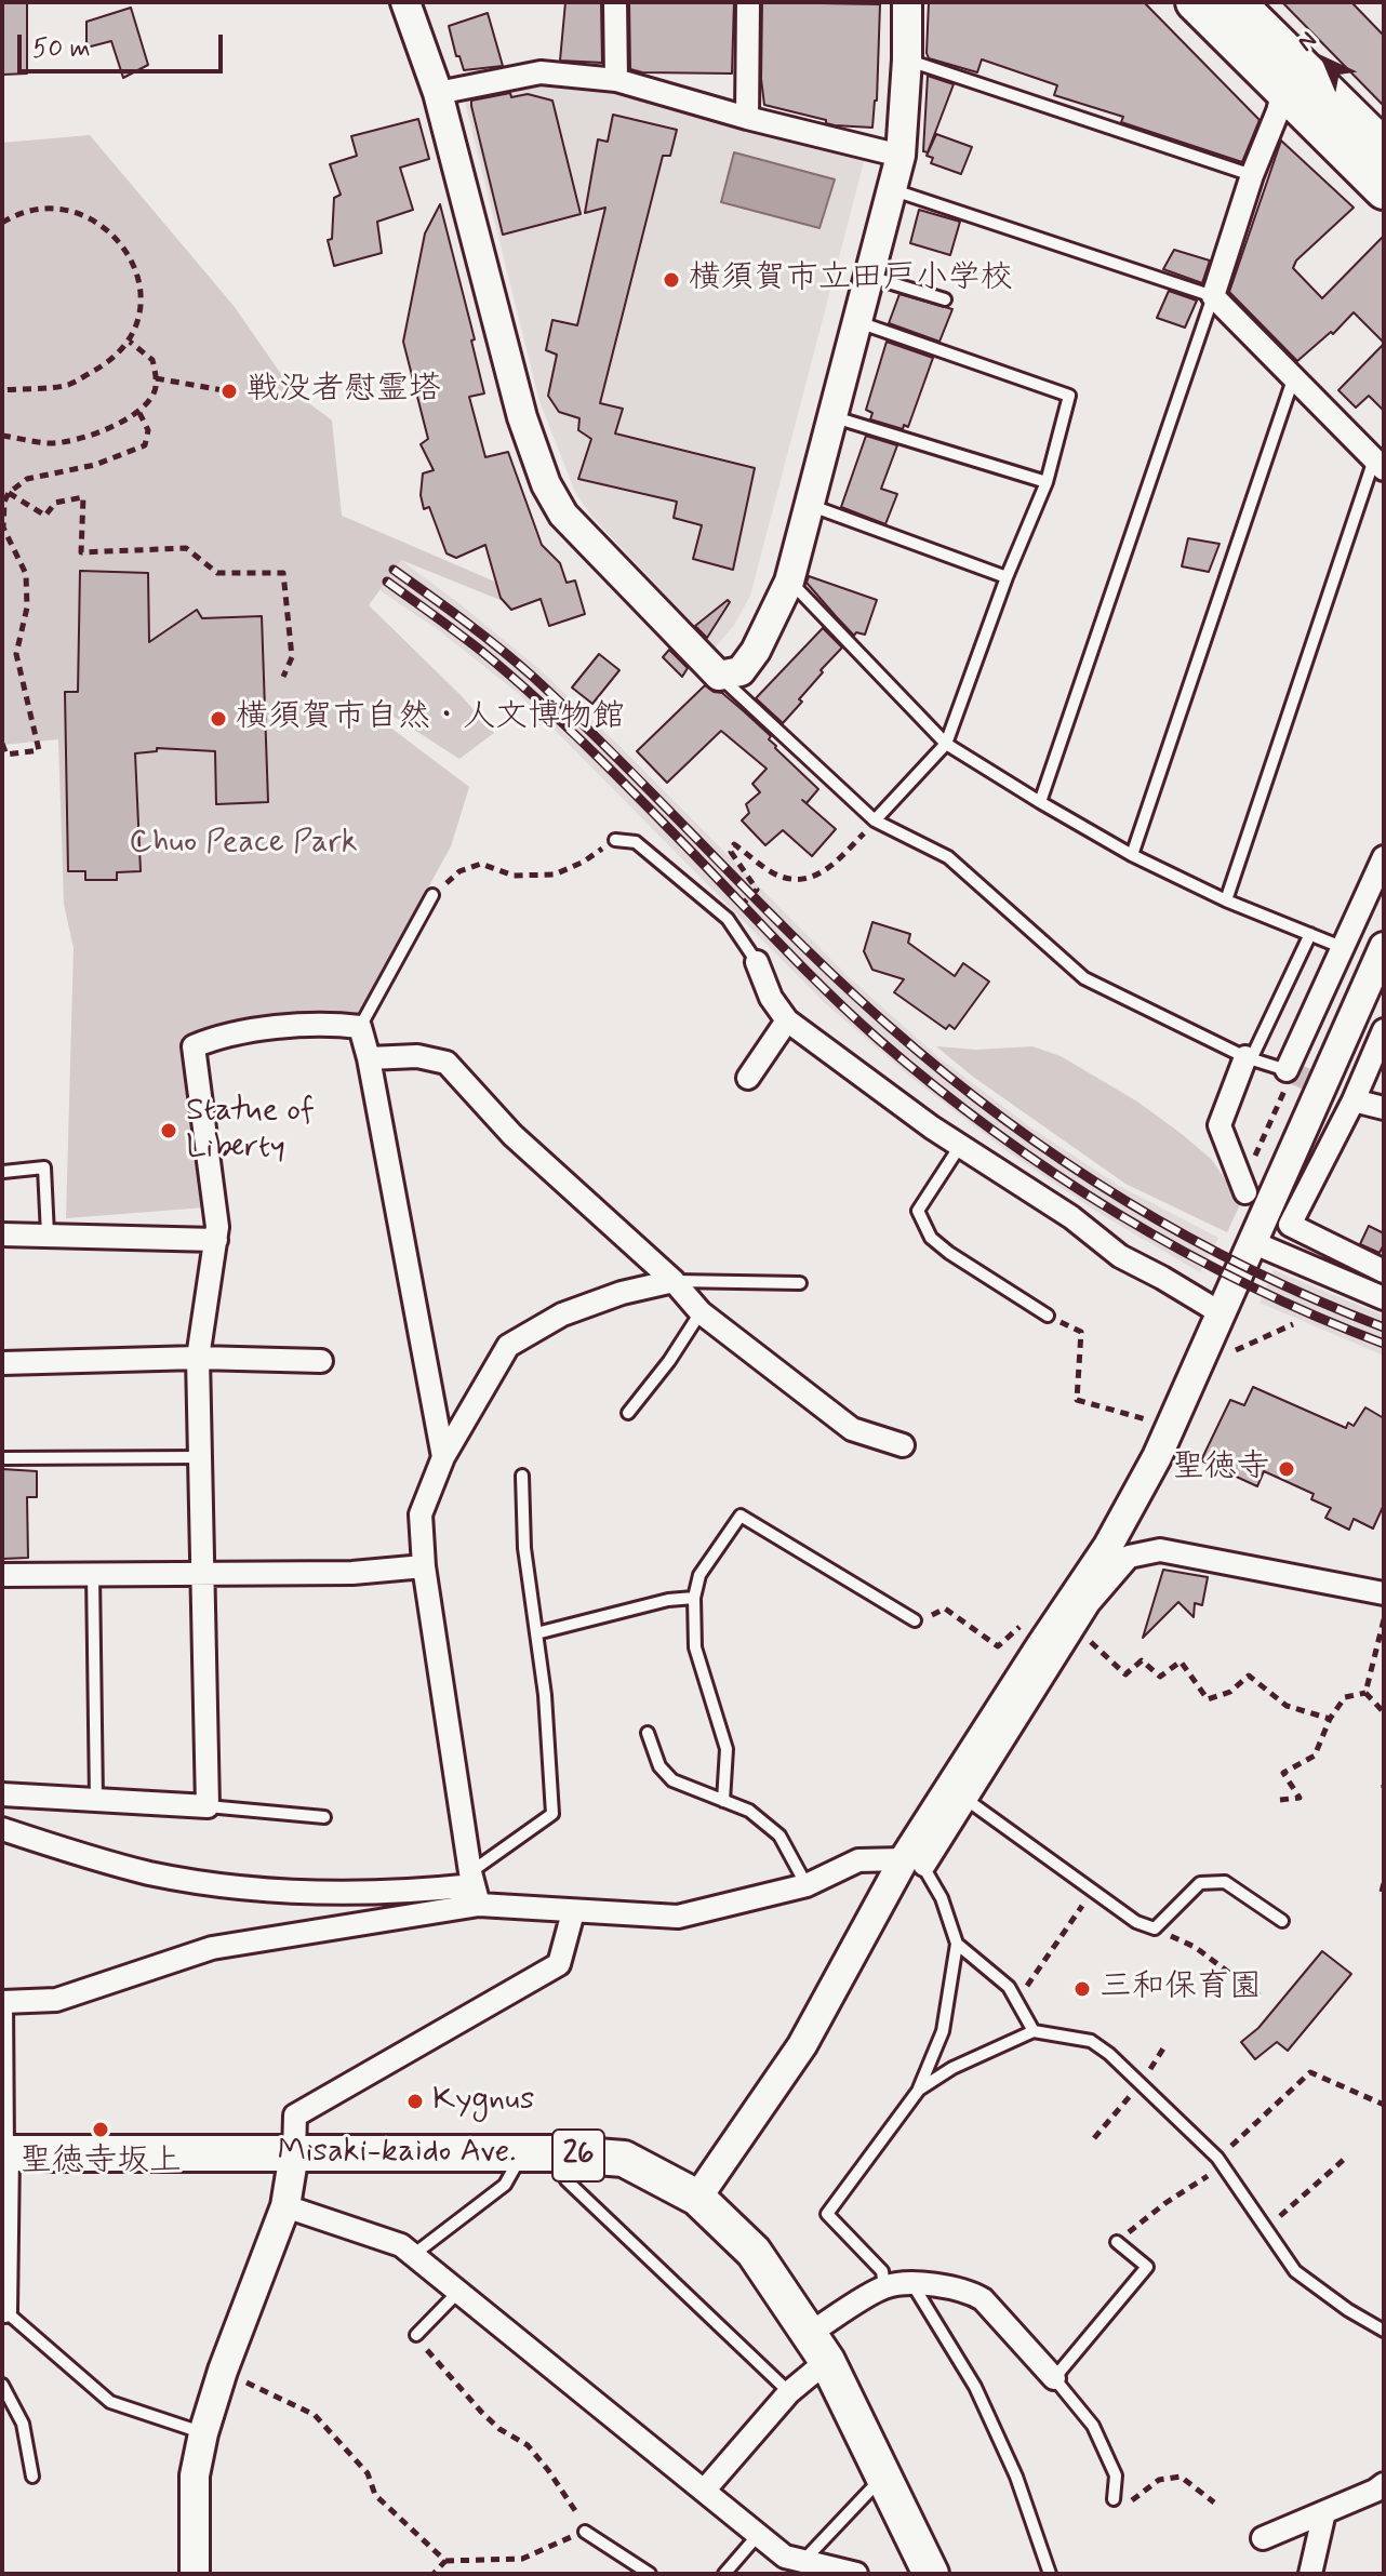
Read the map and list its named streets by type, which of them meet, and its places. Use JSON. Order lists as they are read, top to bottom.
{
  "streets": {
    "main road": ["Misaki-kaido Ave.", "26"]
  },
  "parks": ["Chuo Peace Park"],
  "places": [
    "横須賀市立田戸小学校",
    "戦没者慰霊塔",
    "横須賀市自然・人文博物館",
    "Statue of Liberty",
    "聖徳寺",
    "三和保育園",
    "Kygnus",
    "聖徳寺坂上"
  ],
  "scale_bar": "50 m",
  "north": "top left"
}
